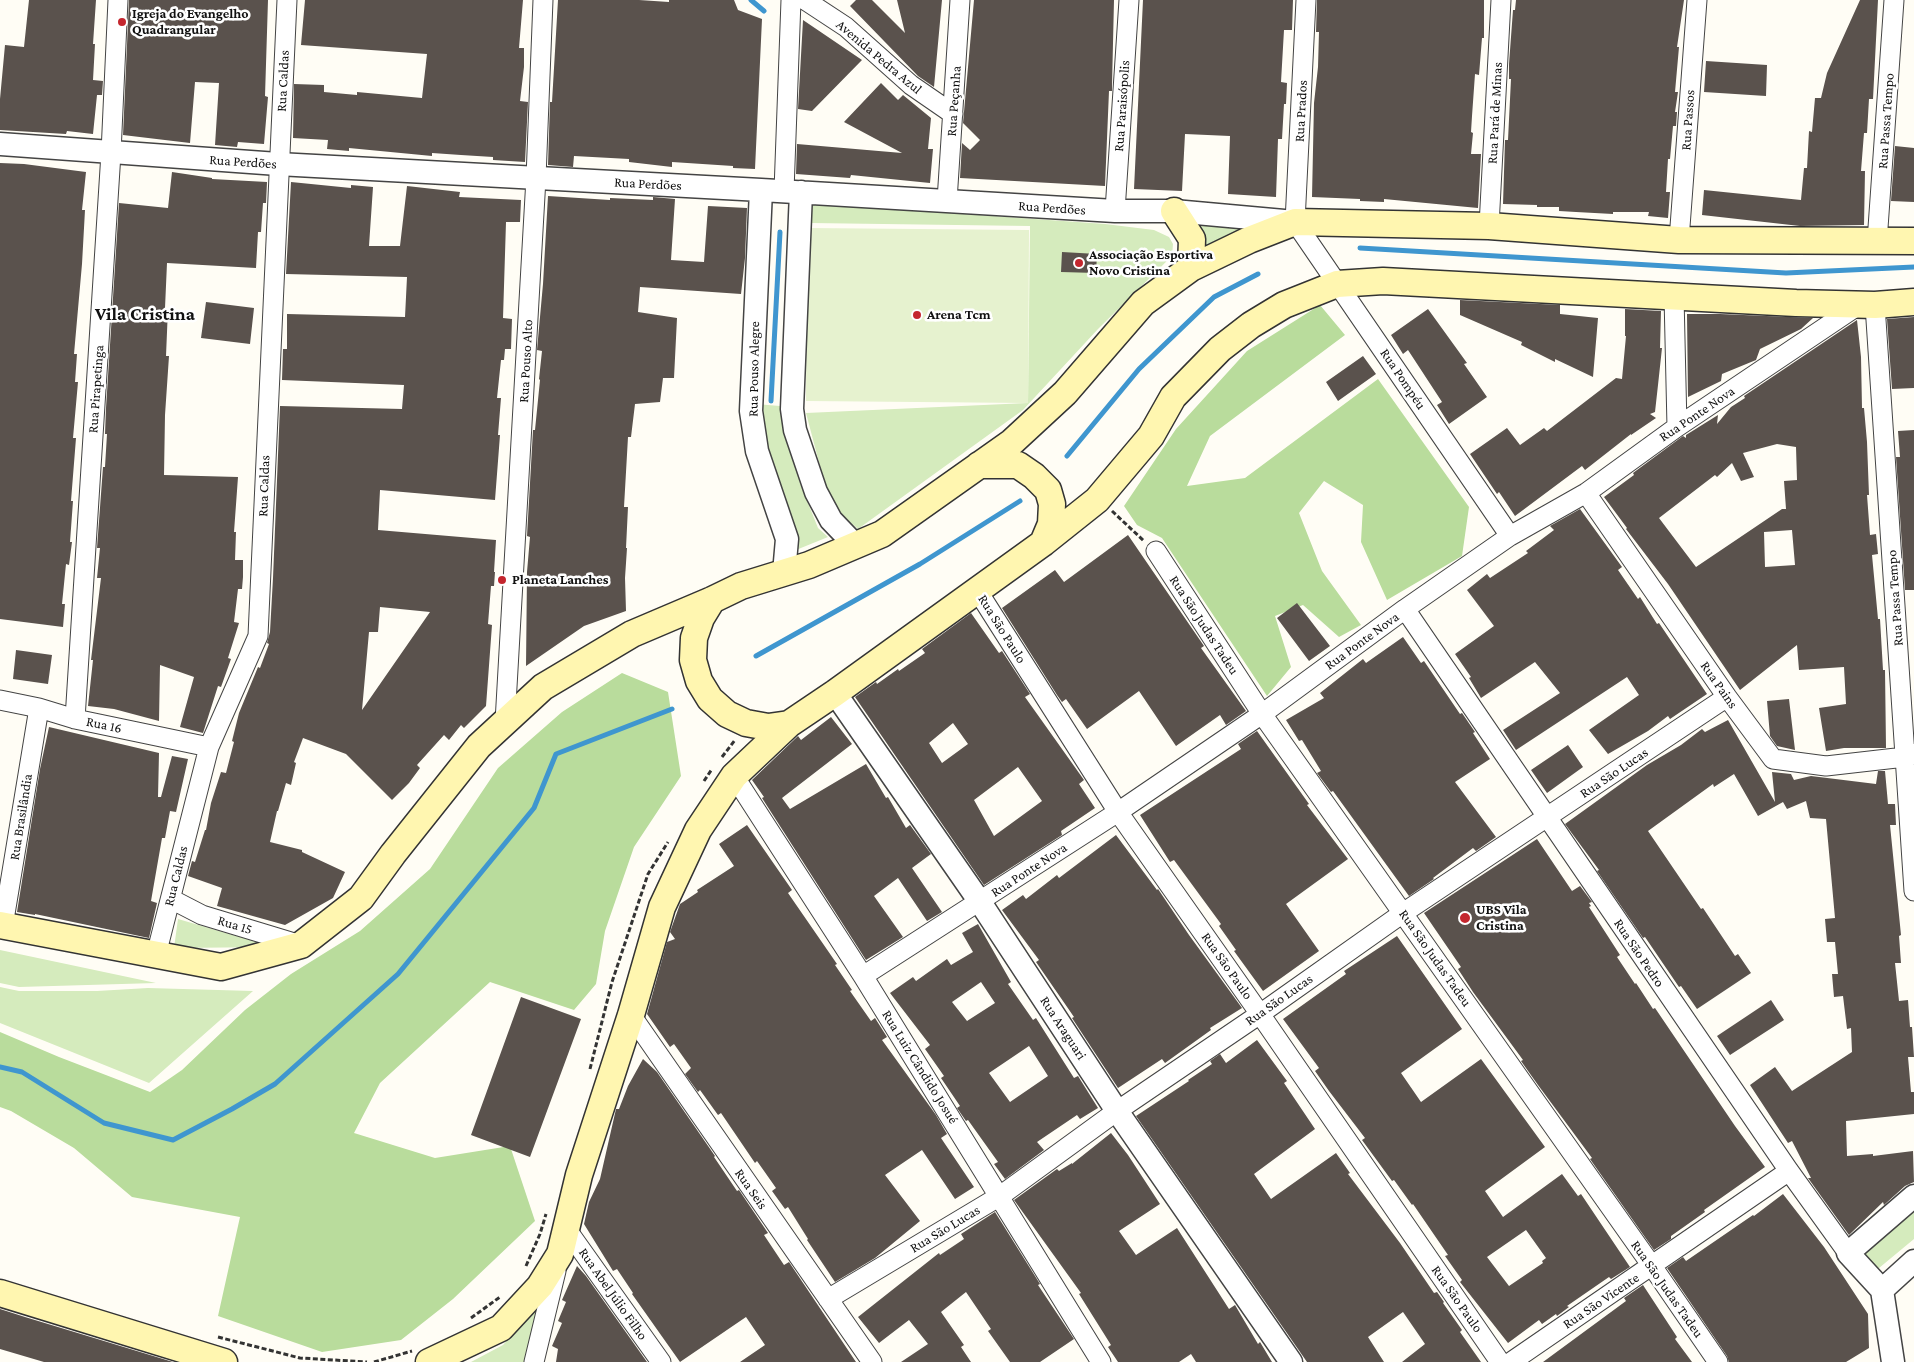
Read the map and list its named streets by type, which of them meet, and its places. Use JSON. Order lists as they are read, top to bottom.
{
  "streets": {
    "street": [
      "Avenida Pedra Azul",
      "Rua Caldas",
      "Rua Peçanha",
      "Rua Paraisópolis",
      "Rua Prados",
      "Rua Pará de Minas",
      "Rua Passos",
      "Rua Passa Tempo",
      "Rua Perdões",
      "Rua Pouso Alto",
      "Rua Pouso Alegre",
      "Rua Pompéu",
      "Rua Pirapetinga",
      "Rua Ponte Nova",
      "Rua São Judas Tadeu",
      "Rua São Paulo",
      "Rua Pains",
      "Rua 16",
      "Rua São Lucas",
      "Rua Brasilândia",
      "Rua 15",
      "Rua São Pedro",
      "Rua Araguari",
      "Rua Luiz Cândido Josué",
      "Rua Seis",
      "Rua Abel Júlio Filho",
      "Rua São Vicente"
    ]
  },
  "crossings": [
    ["Avenida Pedra Azul", "Rua Peçanha"],
    ["Rua Caldas", "Rua Perdões"],
    ["Rua Caldas", "Rua 16"],
    ["Rua Caldas", "Rua 15"],
    ["Rua Peçanha", "Rua Perdões"],
    ["Rua Paraisópolis", "Rua Perdões"],
    ["Rua Prados", "Rua Perdões"],
    ["Rua Prados", "Rua Pompéu"],
    ["Rua Passa Tempo", "Rua Ponte Nova"],
    ["Rua Passa Tempo", "Rua Pains"],
    ["Rua Perdões", "Rua Pouso Alto"],
    ["Rua Perdões", "Rua Pouso Alegre"],
    ["Rua Perdões", "Rua Pompéu"],
    ["Rua Perdões", "Rua Pirapetinga"],
    ["Rua Pompéu", "Rua Ponte Nova"],
    ["Rua Pirapetinga", "Rua 16"],
    ["Rua Ponte Nova", "Rua São Judas Tadeu"],
    ["Rua Ponte Nova", "Rua São Paulo"],
    ["Rua Ponte Nova", "Rua Pains"],
    ["Rua Ponte Nova", "Rua São Pedro"],
    ["Rua Ponte Nova", "Rua Araguari"],
    ["Rua Ponte Nova", "Rua Luiz Cândido Josué"],
    ["Rua São Judas Tadeu", "Rua São Lucas"],
    ["Rua São Judas Tadeu", "Rua São Vicente"],
    ["Rua São Paulo", "Rua São Lucas"],
    ["Rua Pains", "Rua São Lucas"],
    ["Rua 16", "Rua Brasilândia"],
    ["Rua São Lucas", "Rua São Pedro"],
    ["Rua São Lucas", "Rua Araguari"],
    ["Rua São Lucas", "Rua Luiz Cândido Josué"],
    ["Rua São Lucas", "Rua Seis"],
    ["Rua São Pedro", "Rua São Vicente"]
  ],
  "districts": ["Vila Cristina"],
  "places": [
    "Igreja do Evangelho Quadrangular",
    "Associação Esportiva Novo Cristina",
    "Arena Tcm",
    "Planeta Lanches",
    "UBS Vila Cristina"
  ]
}
